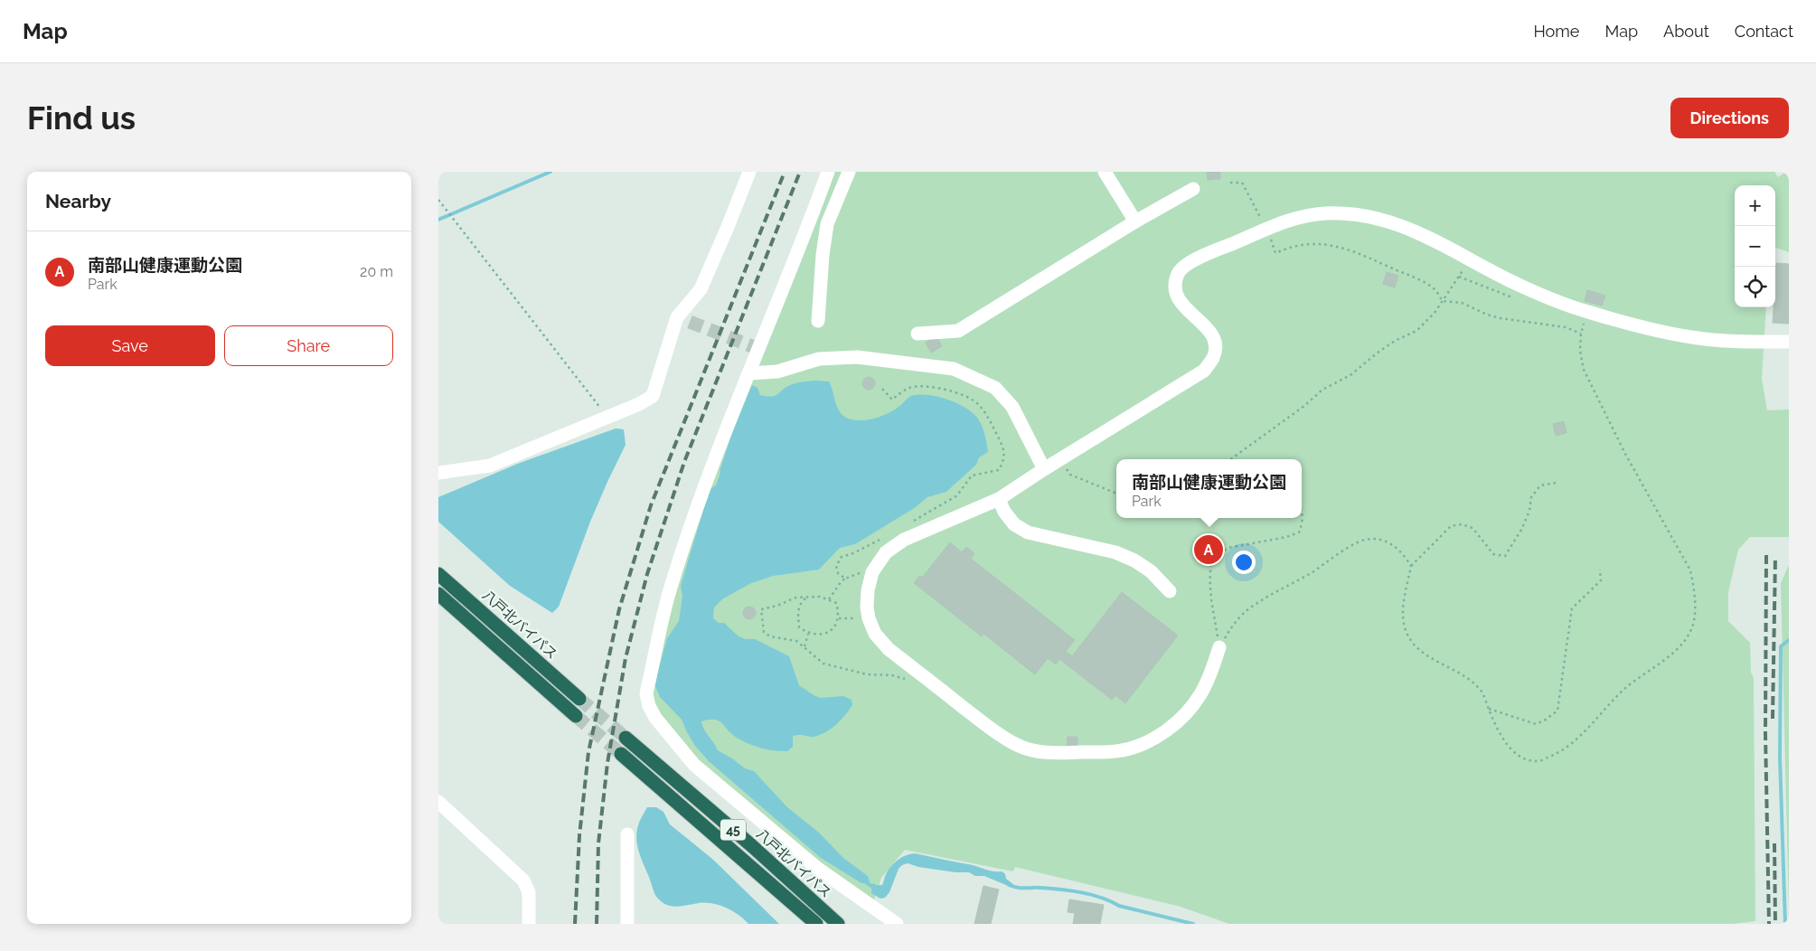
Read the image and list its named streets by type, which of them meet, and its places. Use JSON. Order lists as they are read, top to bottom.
{
  "streets": {
    "highway": ["八戸北バイパス", "45"]
  },
  "page": {
    "header": "Map",
    "nav": [
      "Home",
      "Map",
      "About",
      "Contact"
    ],
    "buttons": [
      "Directions",
      ["Save", "Share"]
    ],
    "title": "Find us",
    "heading": "Nearby",
    "map_buttons": ["+", "−"],
    "list": [
      {
        "mark": "A",
        "name": "南部山健康運動公園",
        "note": "Park",
        "value": "20 m"
      }
    ],
    "popup": ["南部山健康運動公園", "Park"],
    "pins": "A"
  }
}
